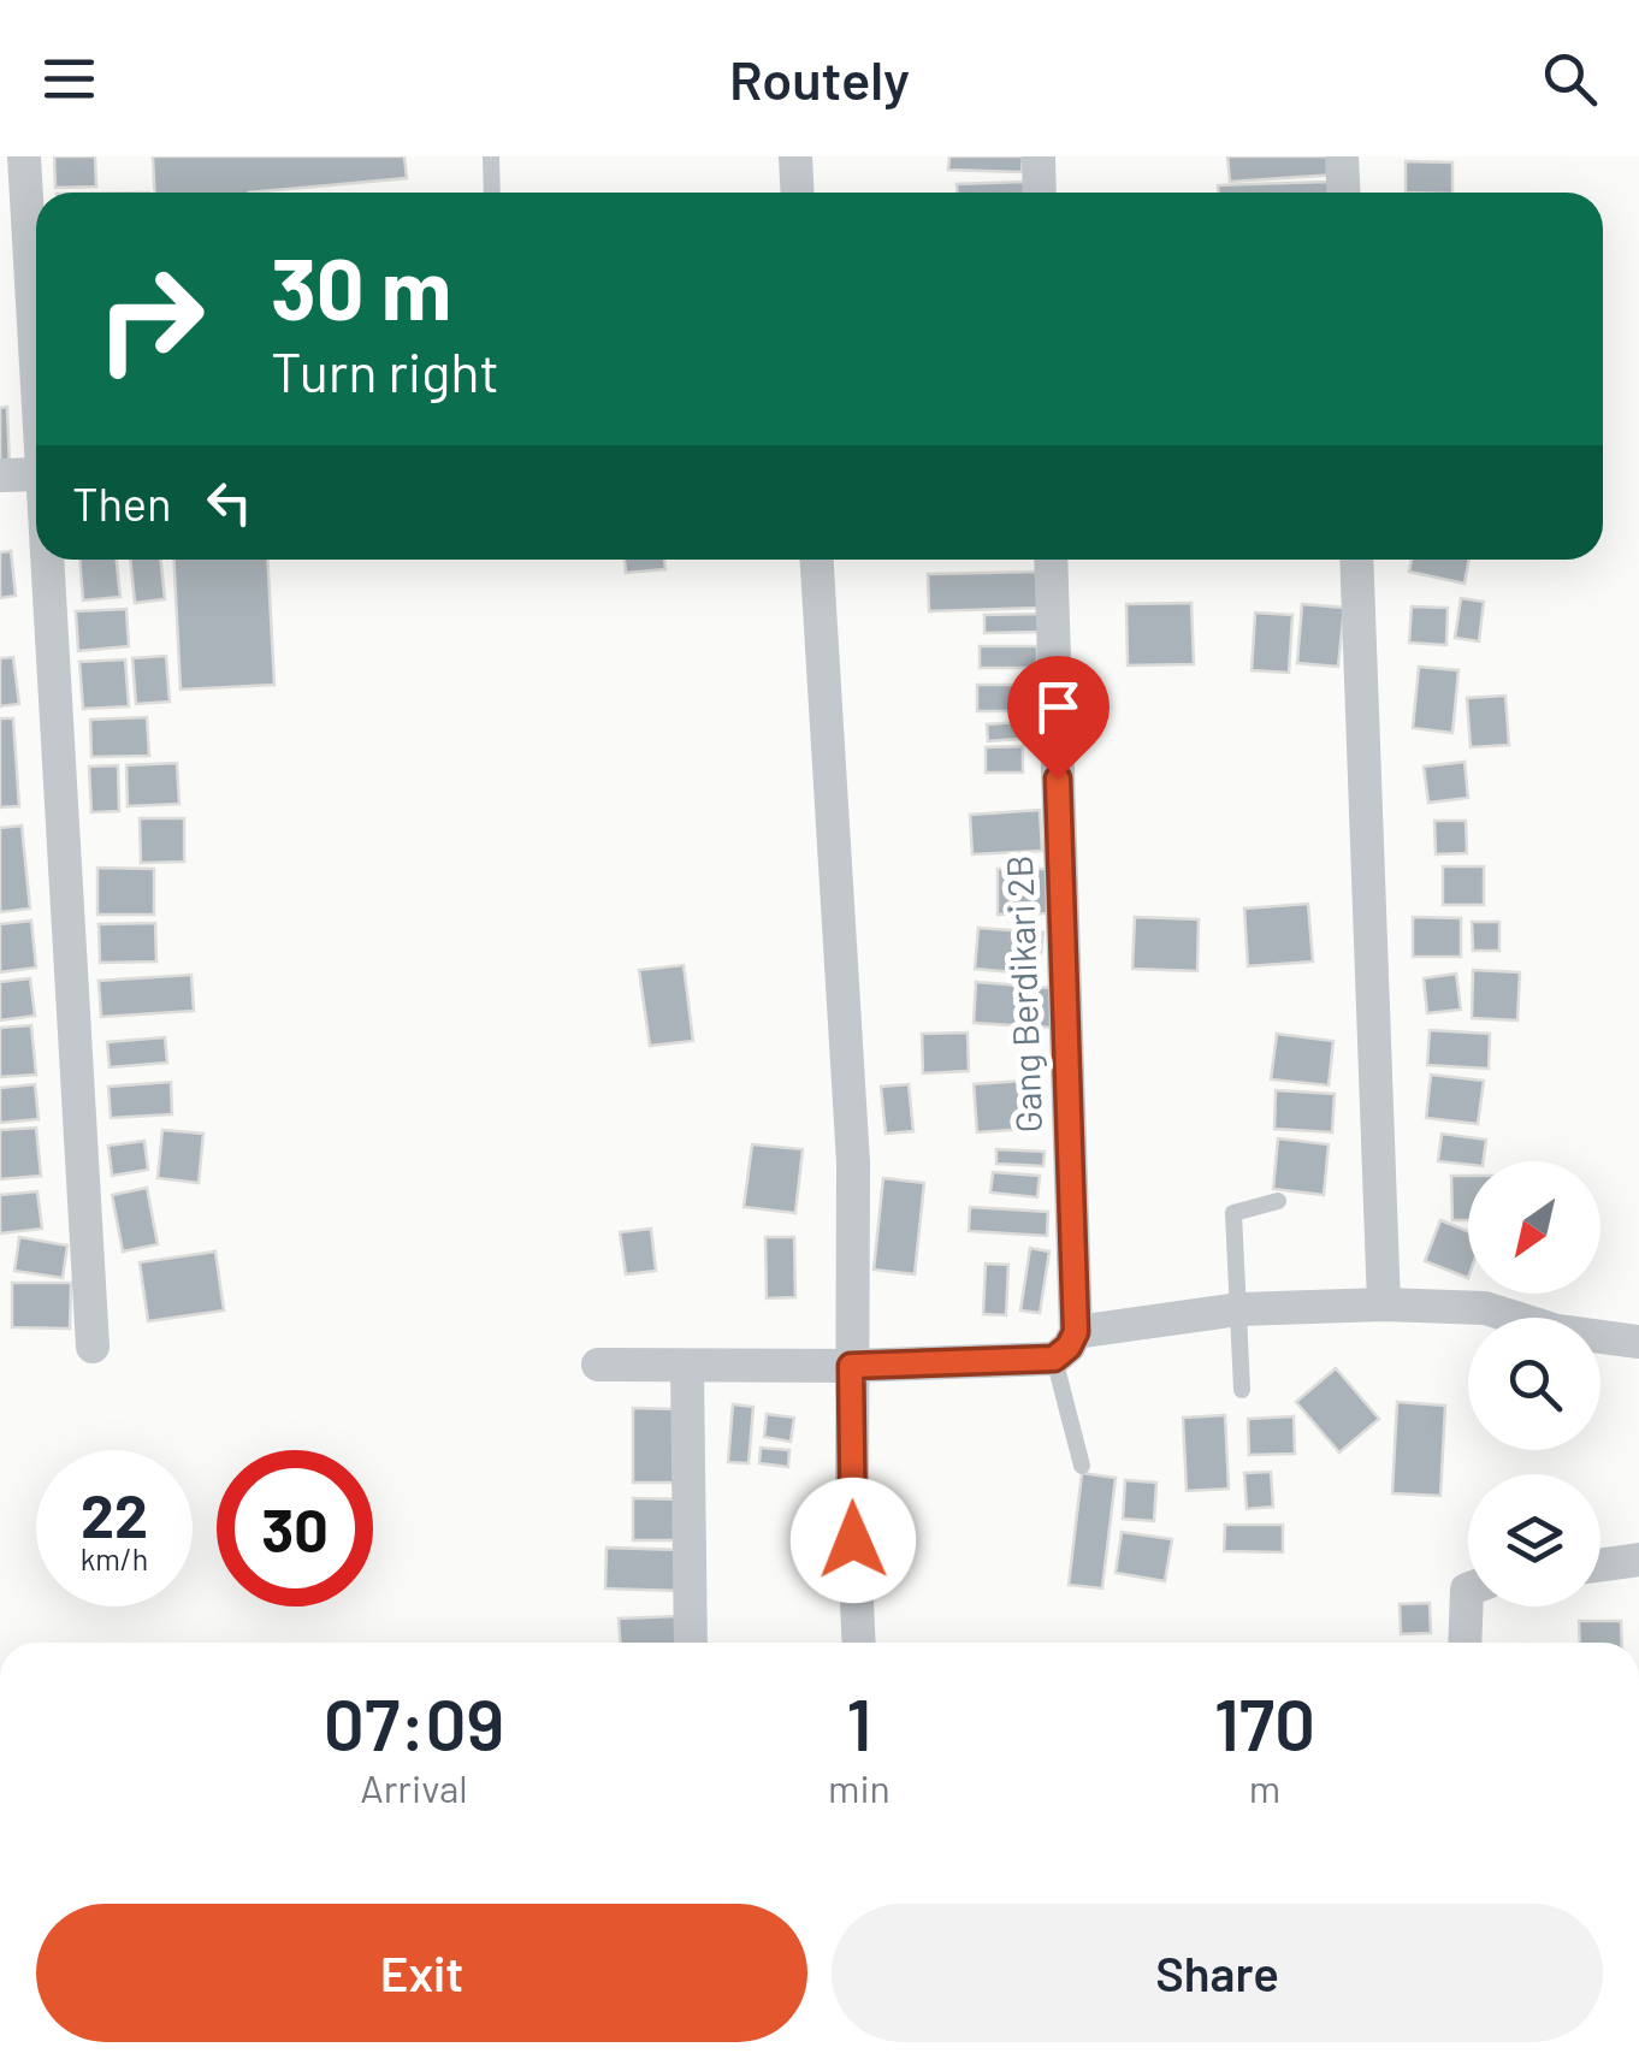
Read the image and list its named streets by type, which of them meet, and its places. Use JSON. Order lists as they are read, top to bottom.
{
  "streets": {
    "street": ["Gang Berdikari 2B"]
  },
  "north": "bottom left",
  "page": {
    "header": "Routely",
    "turn": ["30 m", "Turn right"],
    "then": "Then",
    "speed": "22 km/h",
    "limit": "30",
    "eta": [
      "07:09",
      "Arrival",
      "1",
      "min",
      "170",
      "m"
    ],
    "buttons": ["Exit", "Share"]
  }
}
